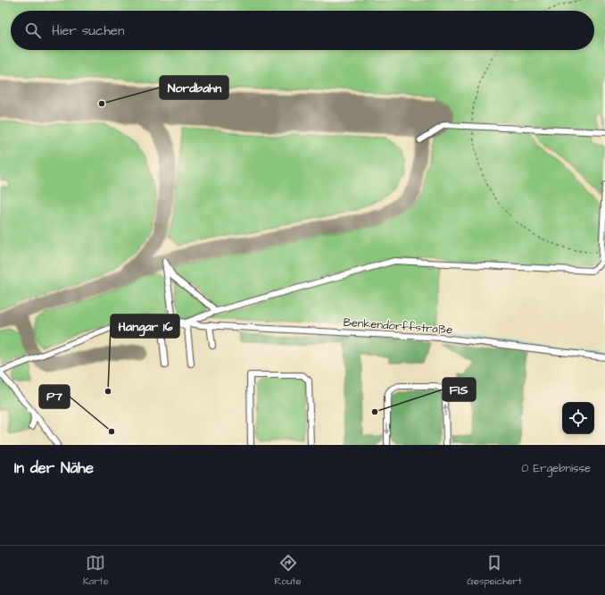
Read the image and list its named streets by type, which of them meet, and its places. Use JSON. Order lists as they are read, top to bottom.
{
  "streets": {
    "street": ["Benkendorffstraße"]
  },
  "places": [
    "Nordbahn",
    "Hangar 16",
    "FIS",
    "P7"
  ],
  "page": {
    "search": "Hier suchen",
    "heading": ["In der Nähe", "0 Ergebnisse"],
    "nav": ["Karte", "Route", "Gespeichert"]
  }
}
